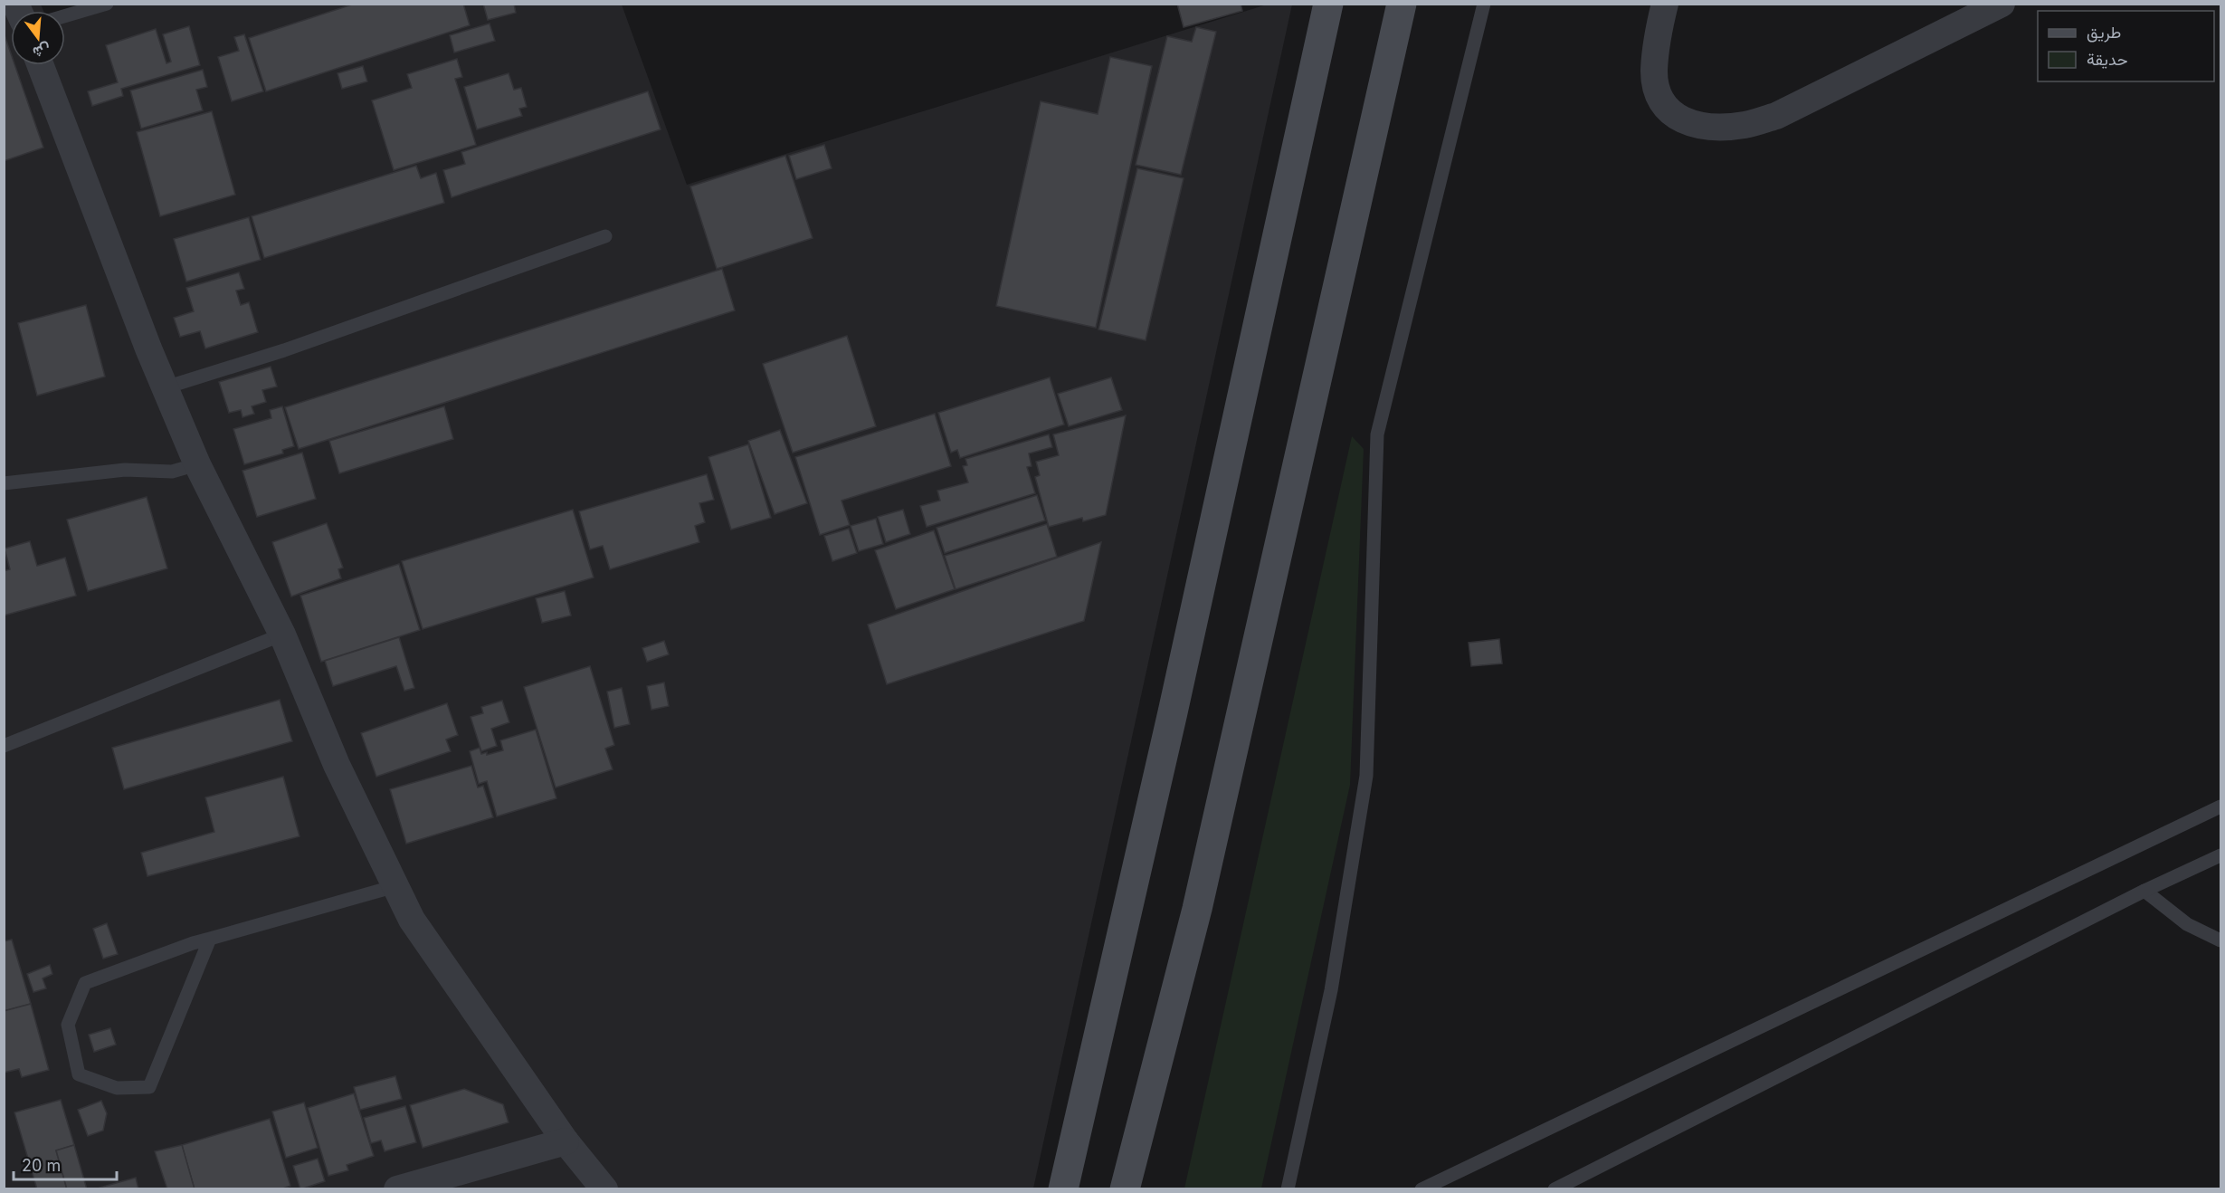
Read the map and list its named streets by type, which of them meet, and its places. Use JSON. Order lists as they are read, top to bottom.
{
  "legend": ["طريق", "حديقة"],
  "scale_bar": "20 m",
  "north": "bottom"
}
